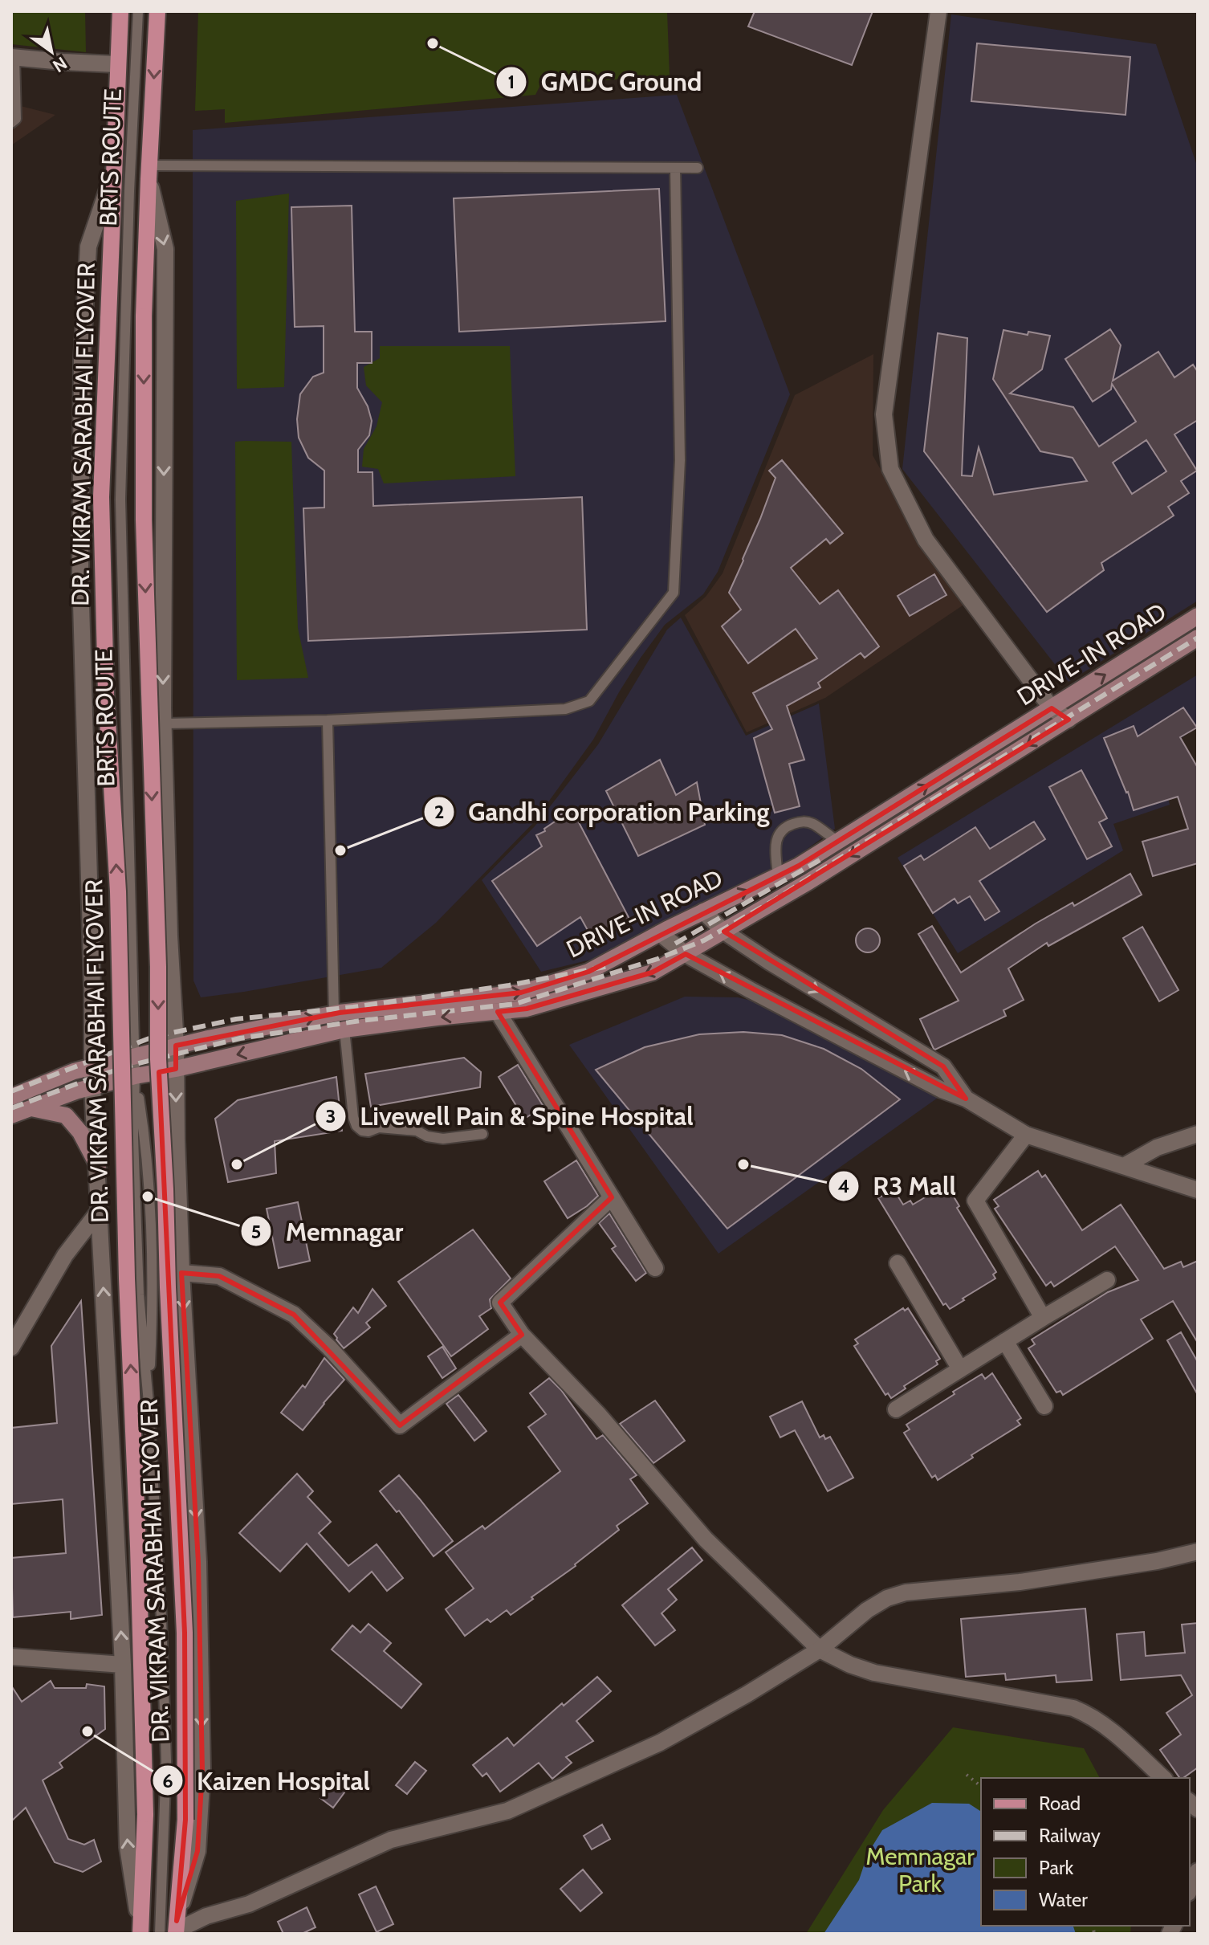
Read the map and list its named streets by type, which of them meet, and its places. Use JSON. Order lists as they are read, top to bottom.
{
  "streets": {
    "main road": ["DR. VIKRAM SARABHAI FLYOVER", "DRIVE-IN ROAD"],
    "lane": ["BRTS ROUTE"]
  },
  "crossings": [
    ["BRTS ROUTE", "DRIVE-IN ROAD"]
  ],
  "parks": ["Memnagar Park"],
  "places": [
    "GMDC Ground",
    "Gandhi corporation Parking",
    "Livewell Pain & Spine Hospital",
    "R3 Mall",
    "Memnagar",
    "Kaizen Hospital"
  ],
  "legend": [
    "Road",
    "Railway",
    "Park",
    "Water"
  ],
  "north": "bottom right"
}
